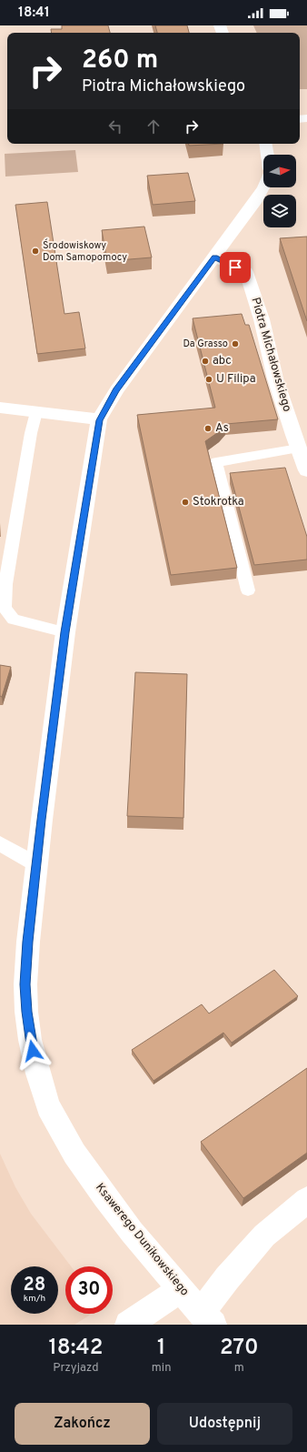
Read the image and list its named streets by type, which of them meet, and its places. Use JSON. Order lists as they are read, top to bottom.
{
  "streets": {
    "street": ["Piotra Michałowskiego", "Ksawerego Dunikowskiego"]
  },
  "crossings": [
    ["Piotra Michałowskiego", "Ksawerego Dunikowskiego"]
  ],
  "places": [
    "Środowiskowy Dom Samopomocy",
    "Da Grasso",
    "abc",
    "U Filipa",
    "As",
    "Stokrotka"
  ],
  "north": "right",
  "page": {
    "status": "18:41",
    "turn": ["260 m", "Piotra Michałowskiego"],
    "speed": "28 km/h",
    "limit": "30",
    "eta": [
      "18:42",
      "Przyjazd",
      "1",
      "min",
      "270",
      "m"
    ],
    "buttons": ["Zakończ", "Udostępnij"]
  }
}
